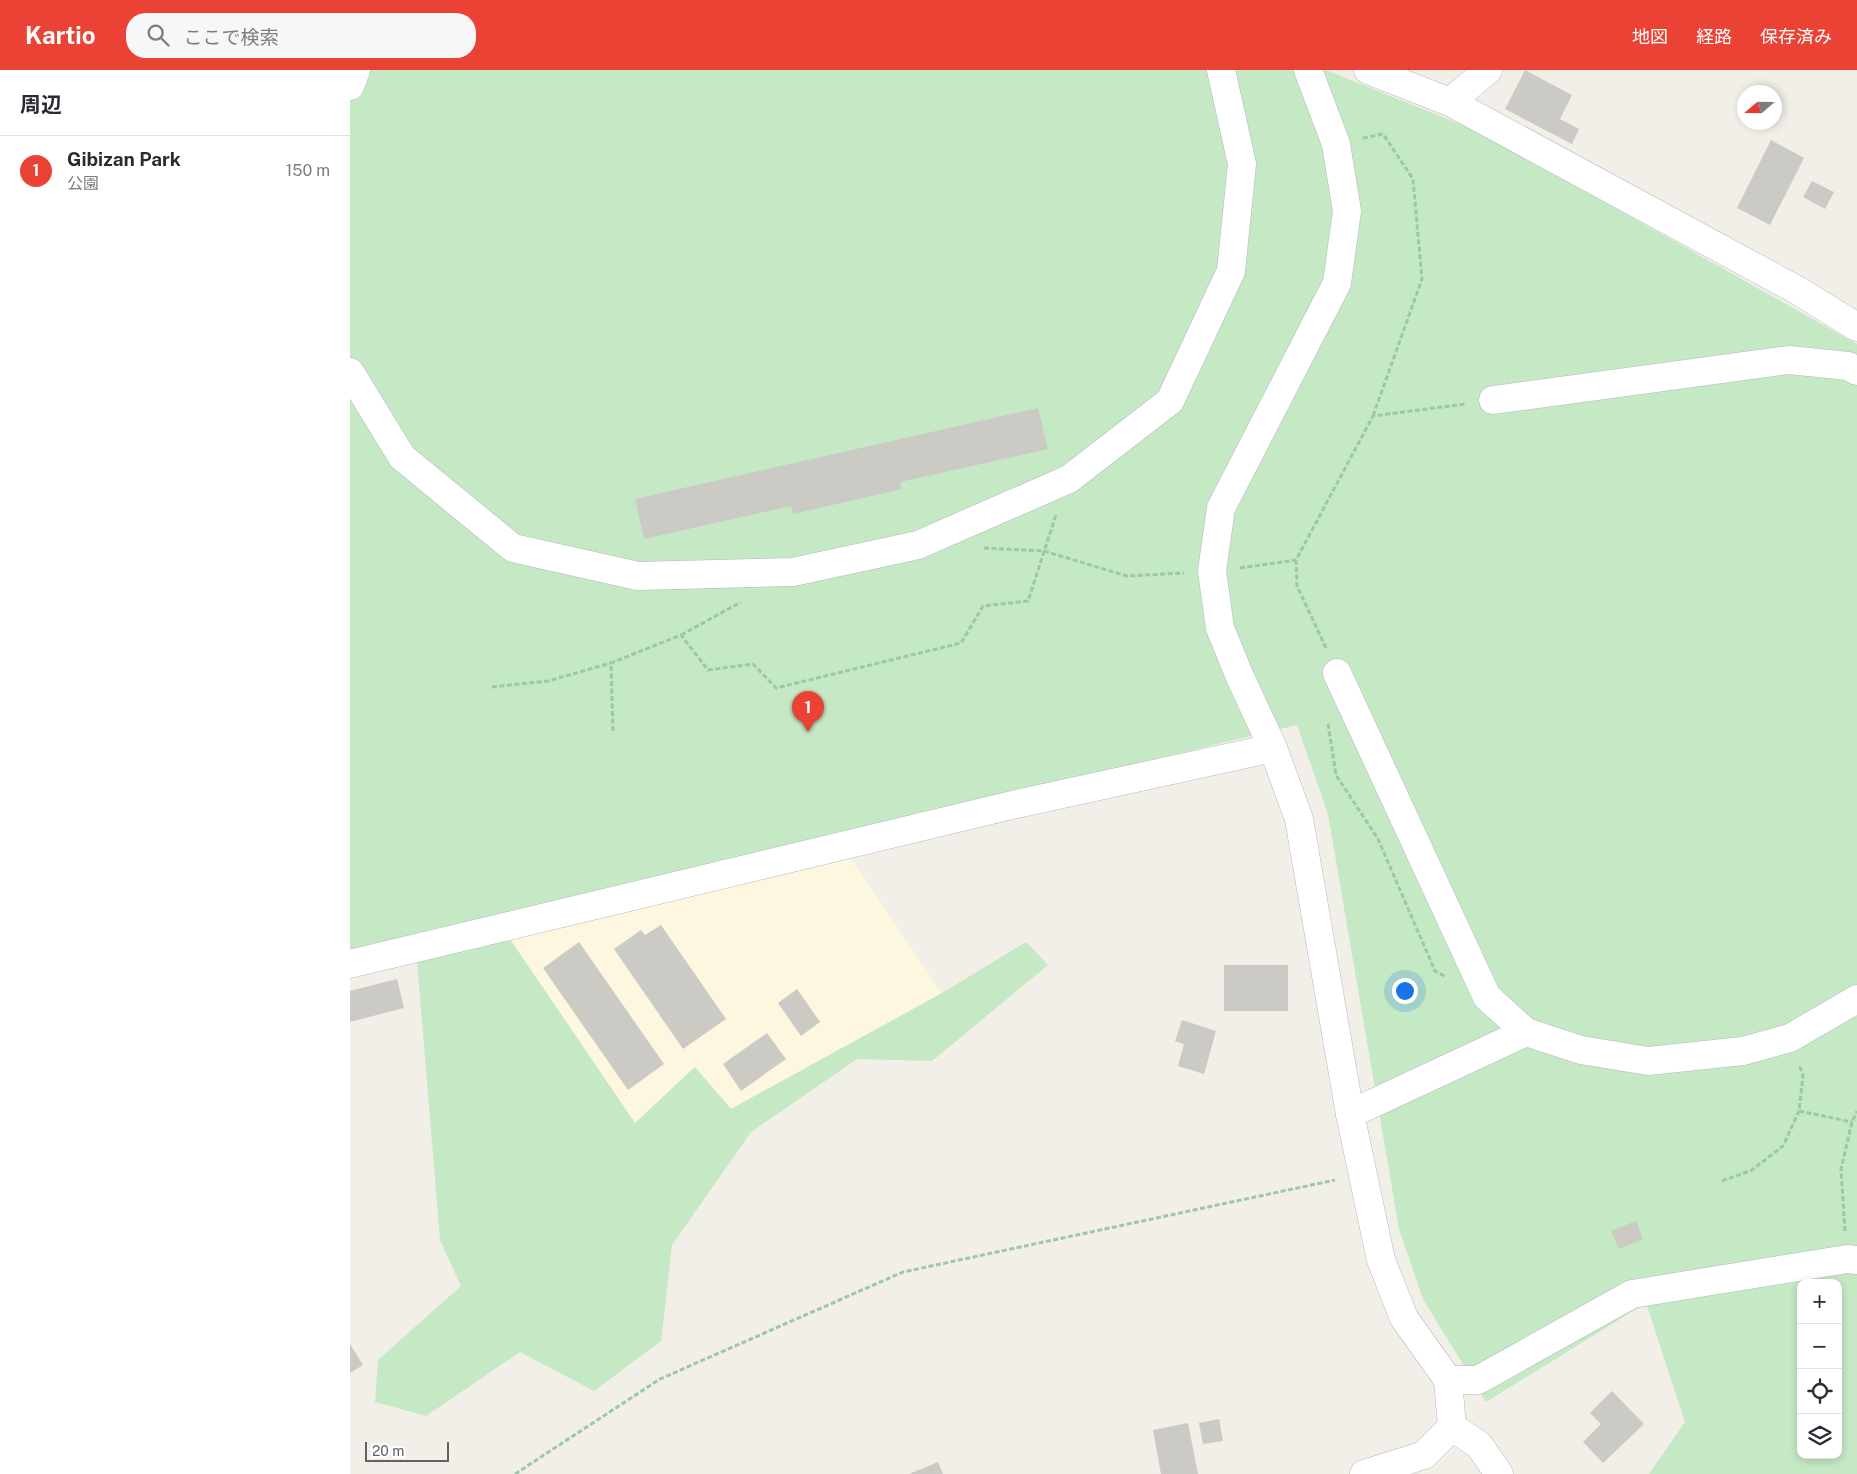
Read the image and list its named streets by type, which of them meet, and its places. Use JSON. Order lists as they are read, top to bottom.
{
  "scale_bar": "20 m",
  "north": "left",
  "page": {
    "header": "Kartio",
    "search": "ここで検索",
    "nav": ["地図", "経路", "保存済み"],
    "heading": "周辺",
    "list": [
      {
        "mark": "1",
        "name": "Gibizan Park",
        "note": "公園",
        "value": "150 m"
      }
    ],
    "pins": "1",
    "map_buttons": ["+", "−"],
    "scale": "20 m"
  }
}
